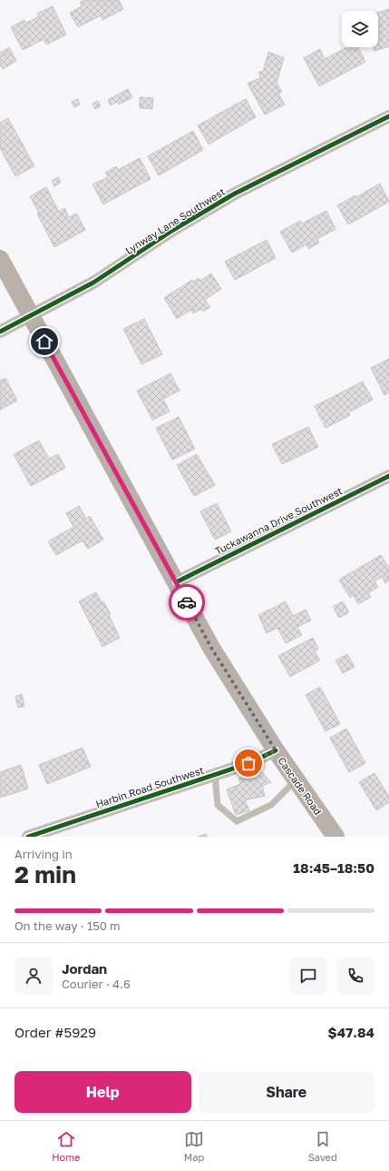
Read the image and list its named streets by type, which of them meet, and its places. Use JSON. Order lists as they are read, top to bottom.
{
  "streets": {
    "main road": ["Cascade Road"],
    "street": ["Lynway Lane Southwest", "Tuckawanna Drive Southwest", "Harbin Road Southwest"]
  },
  "crossings": [
    ["Lynway Lane Southwest", "Cascade Road"],
    ["Tuckawanna Drive Southwest", "Cascade Road"],
    ["Cascade Road", "Harbin Road Southwest"]
  ],
  "page": {
    "heading": ["2 min", "Arriving in", "18:45–18:50"],
    "panel": [
      "Jordan",
      "Courier · 4.6",
      "Order #5929",
      "$47.84"
    ],
    "bar": "On the way · 150 m",
    "buttons": ["Help", "Share"],
    "tabs": ["Home", "Map", "Saved"]
  }
}
